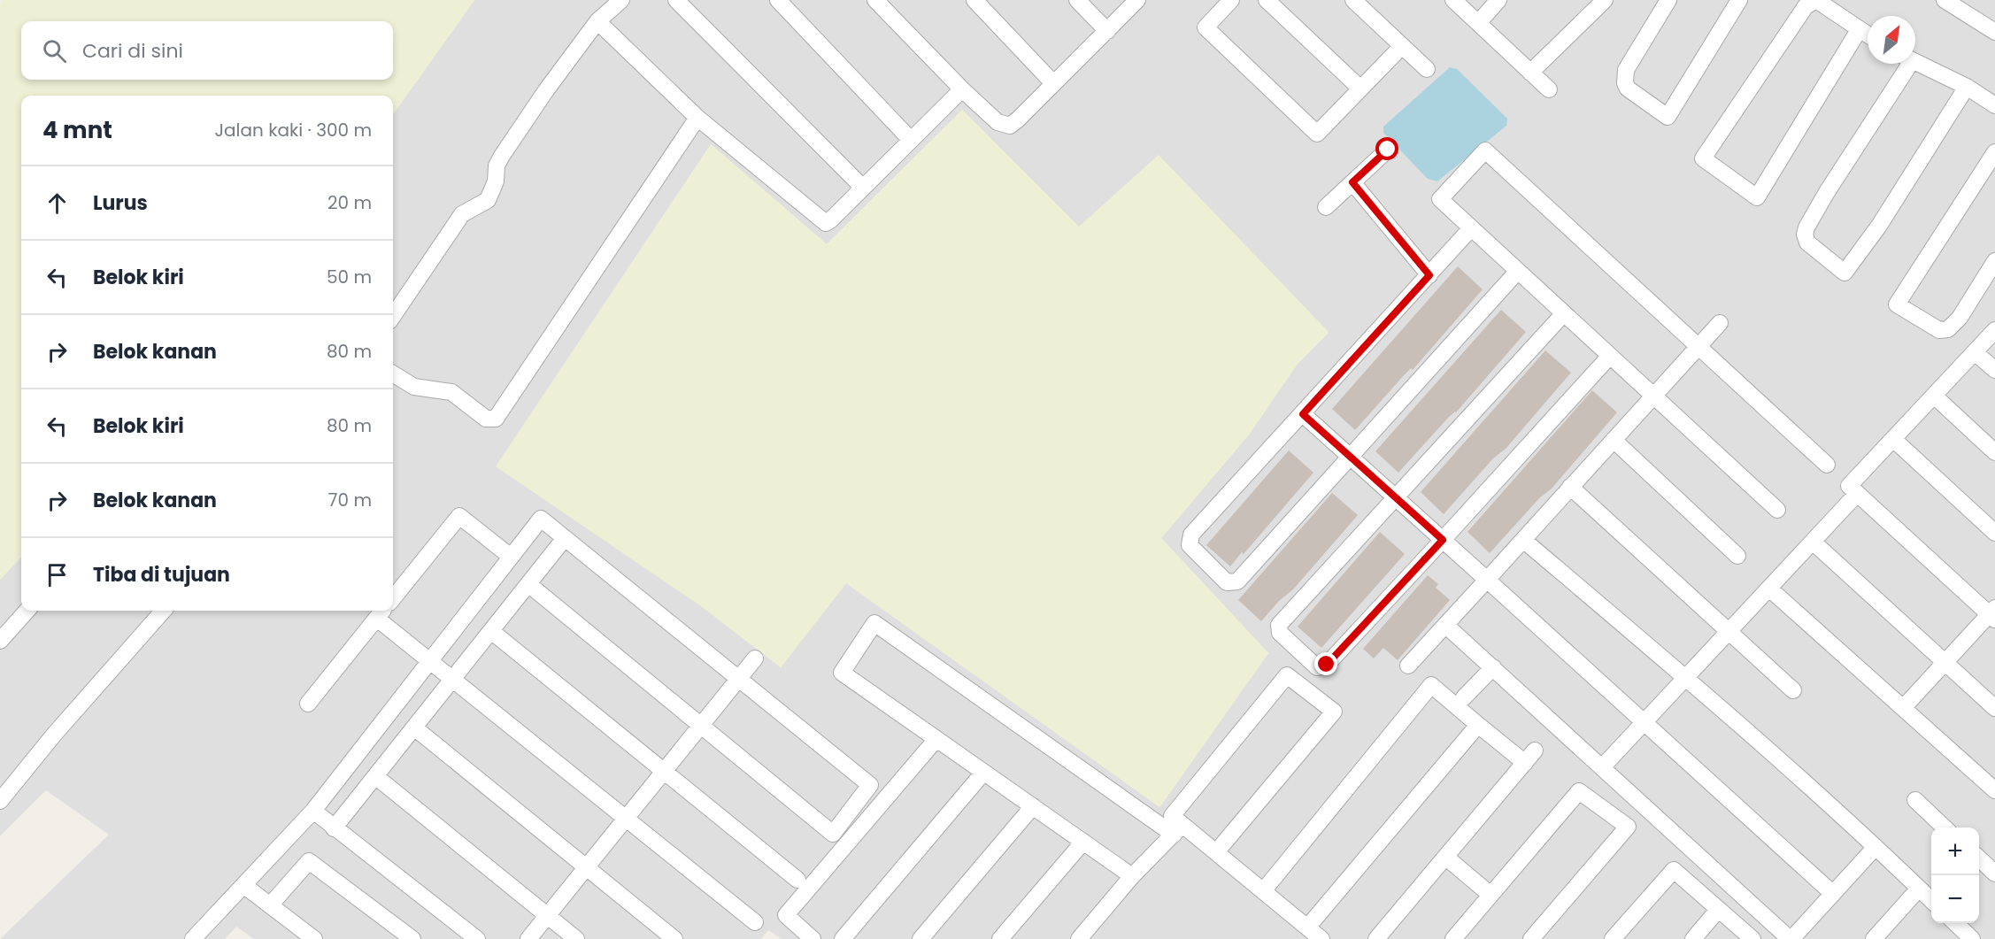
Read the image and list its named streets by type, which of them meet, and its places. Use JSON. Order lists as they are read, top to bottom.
{
  "north": "top right",
  "page": {
    "search": "Cari di sini",
    "heading": ["4 mnt", "Jalan kaki · 300 m"],
    "list": [
      ["Lurus", "20 m"],
      ["Belok kiri", "50 m"],
      ["Belok kanan", "80 m"],
      ["Belok kiri", "80 m"],
      ["Belok kanan", "70 m"],
      "Tiba di tujuan"
    ],
    "map_buttons": ["+", "−"]
  }
}
